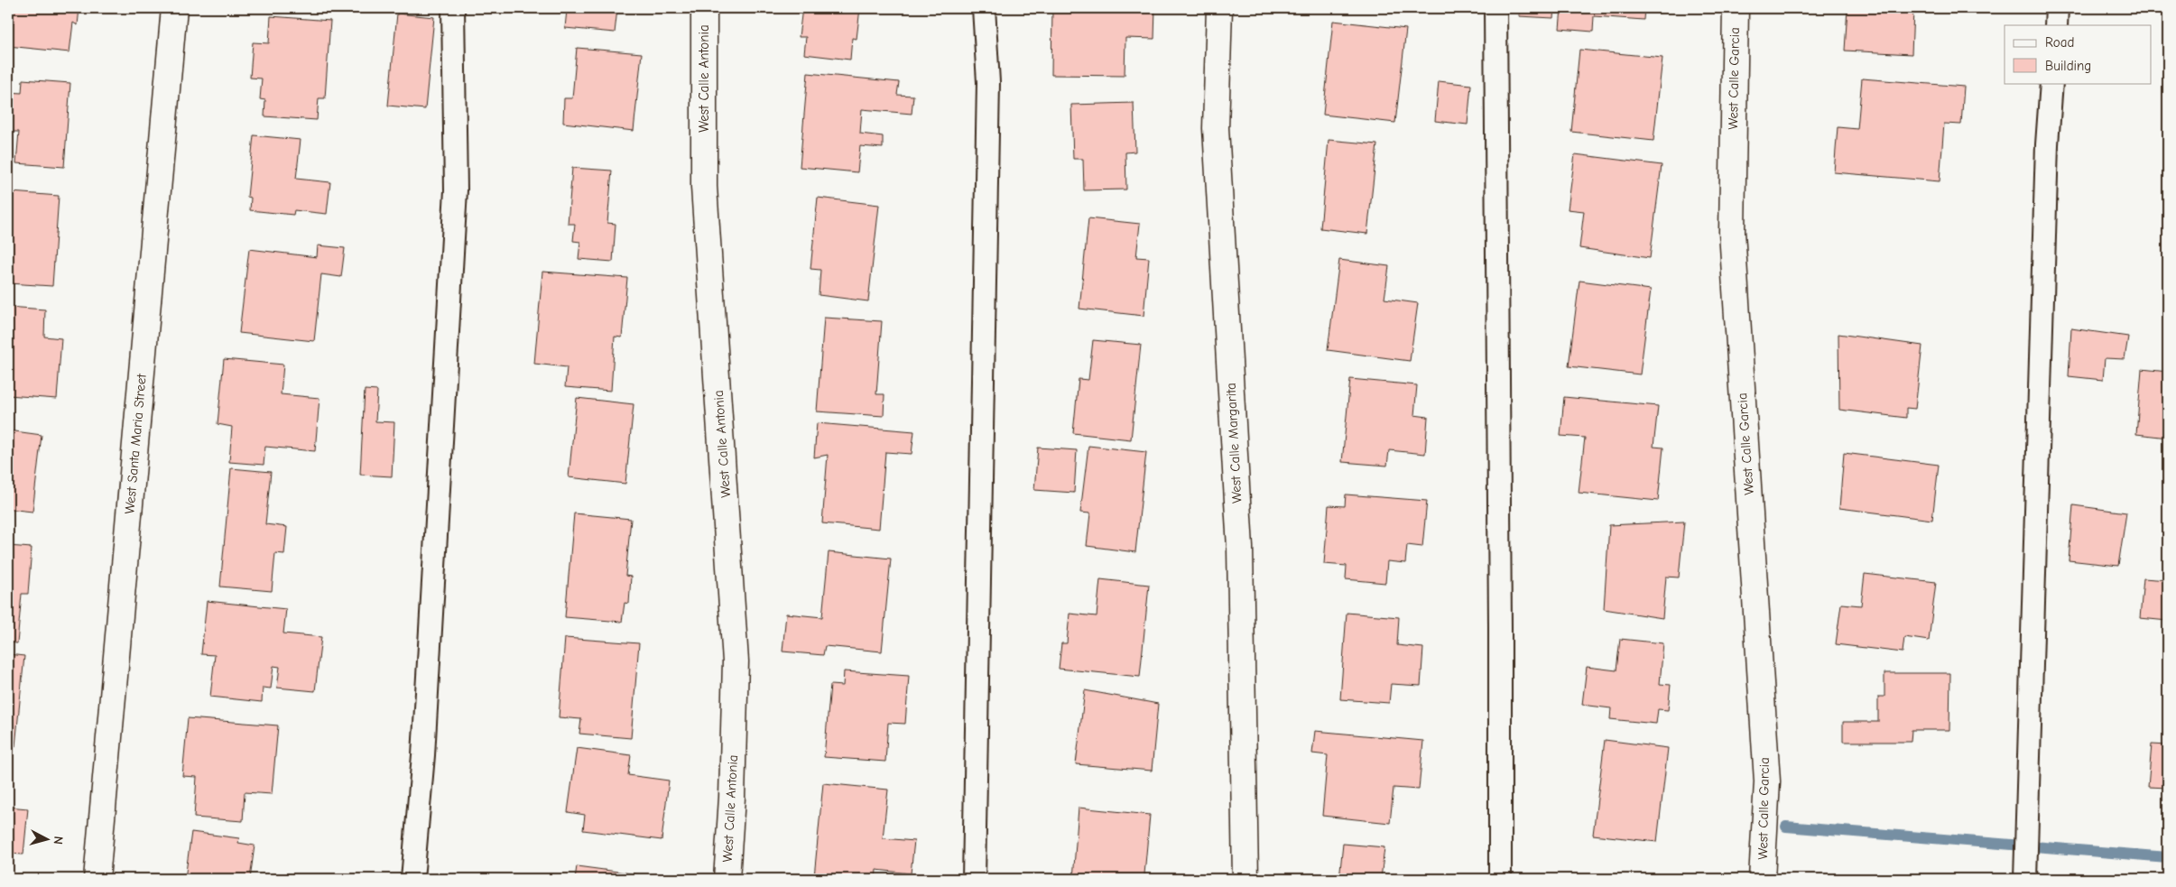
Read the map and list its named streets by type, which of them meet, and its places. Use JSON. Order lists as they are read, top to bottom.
{
  "streets": {
    "street": [
      "West Calle Antonia",
      "West Calle Garcia",
      "West Calle Margarita",
      "West Santa Maria Street"
    ]
  },
  "legend": ["Road", "Building"],
  "north": "right"
}
